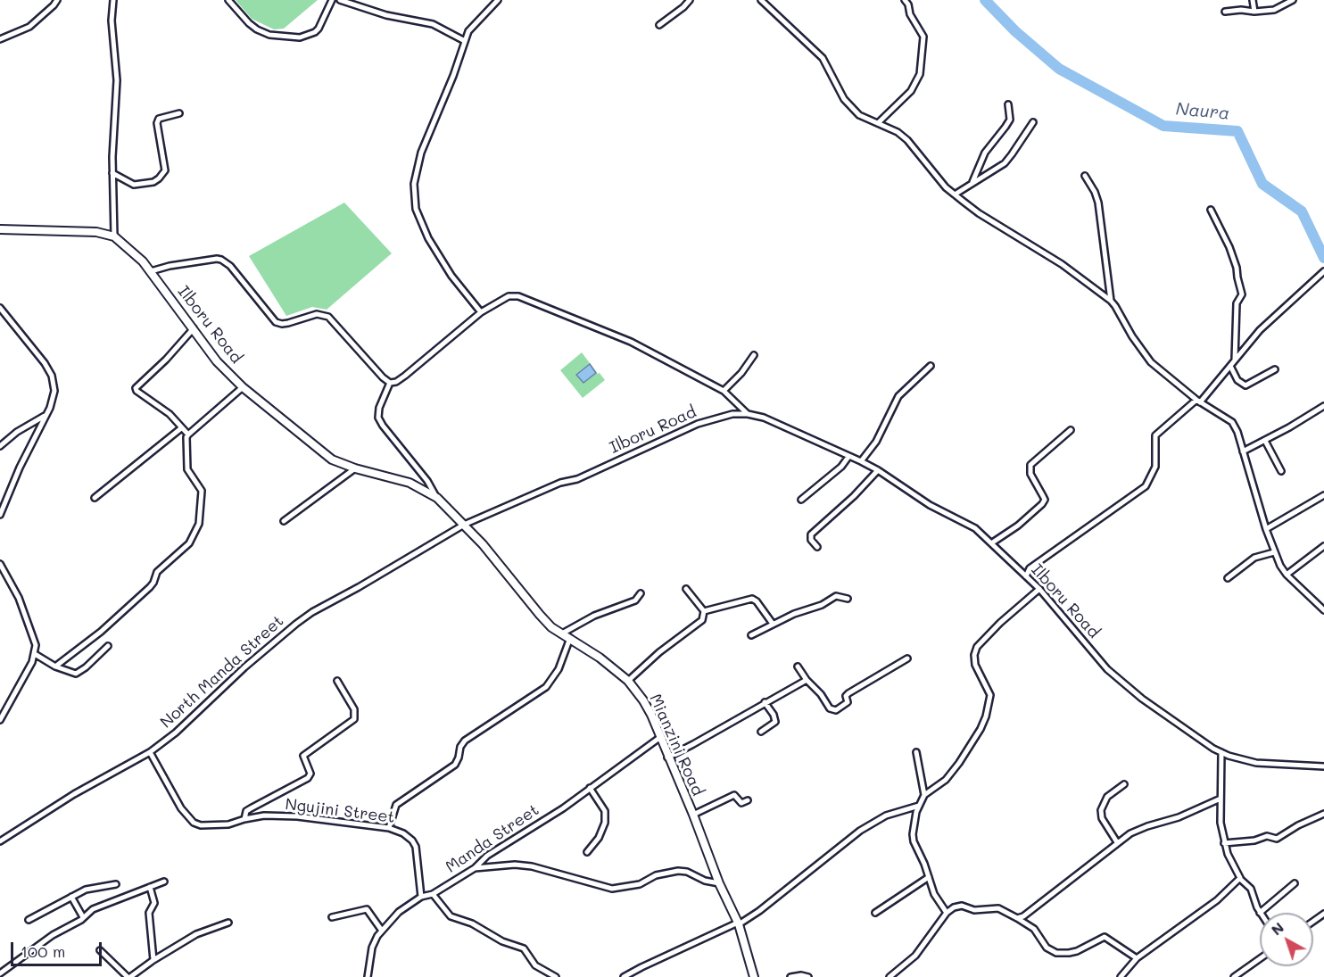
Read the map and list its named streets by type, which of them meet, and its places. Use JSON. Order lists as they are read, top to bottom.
{
  "streets": {
    "street": [
      "Ilboru Road",
      "North Manda Street",
      "Mianzini Road",
      "Ngujini Street",
      "Manda Street"
    ]
  },
  "crossings": [
    ["Ilboru Road", "North Manda Street"],
    ["Ilboru Road", "Mianzini Road"],
    ["North Manda Street", "Mianzini Road"],
    ["North Manda Street", "Ngujini Street"],
    ["Mianzini Road", "Manda Street"],
    ["Ngujini Street", "Manda Street"]
  ],
  "water": ["Naura"],
  "scale_bar": "100 m",
  "north": "top left"
}
